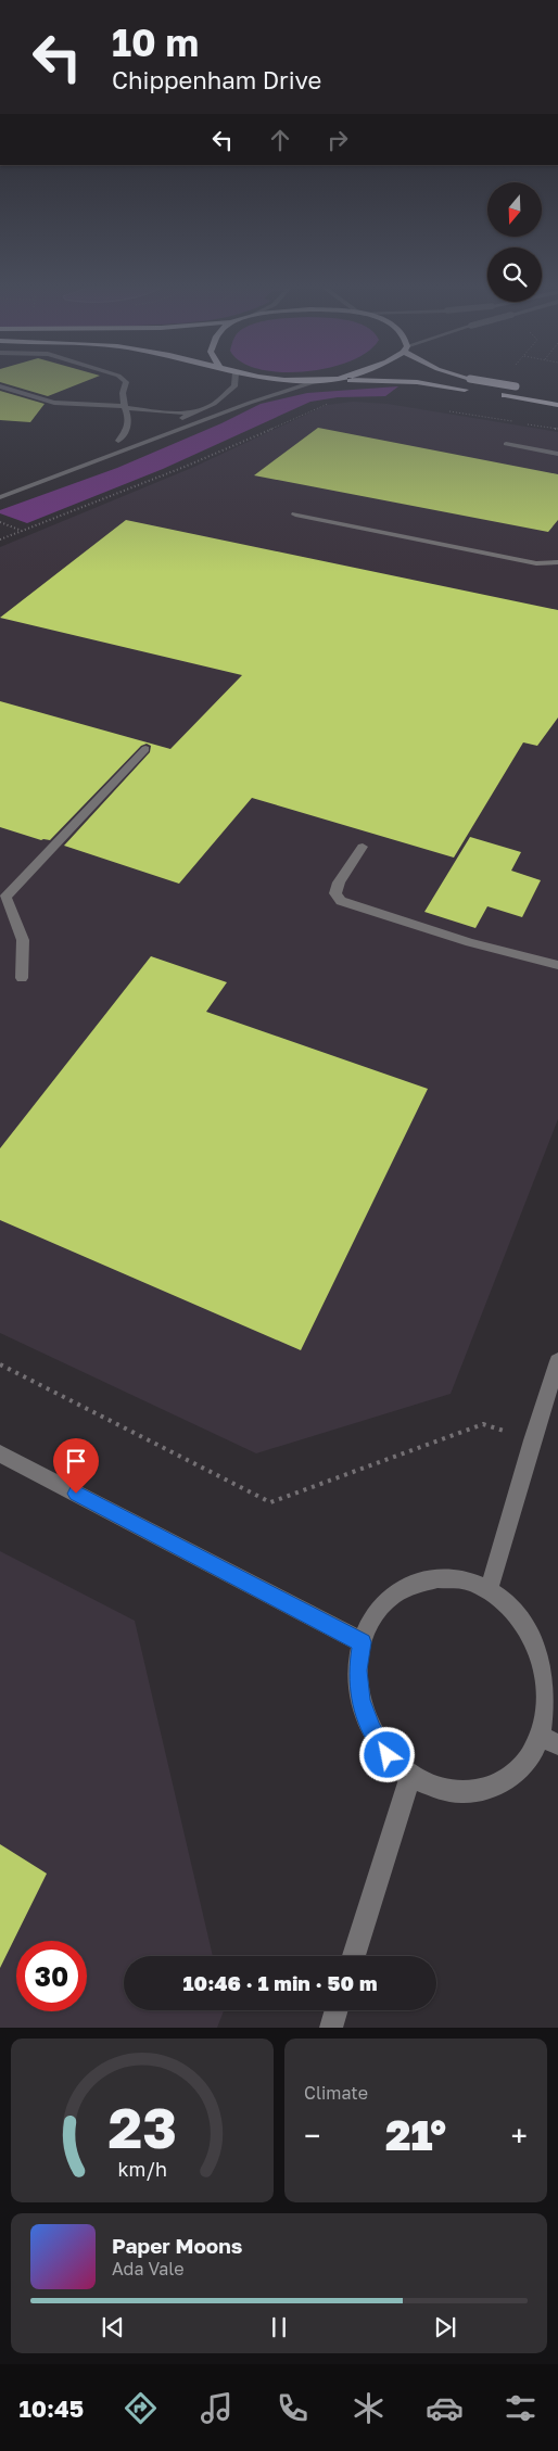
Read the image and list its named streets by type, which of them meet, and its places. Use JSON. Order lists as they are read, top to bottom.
{
  "north": "bottom",
  "page": {
    "turn": ["10 m", "Chippenham Drive"],
    "limit": "30",
    "trip": "10:46 · 1 min · 50 m",
    "tile": "Climate",
    "heat": ["−", "21°", "+"],
    "song": ["Paper Moons", "Ada Vale"],
    "tabs": "10:45",
    "gauge": ["23", "km/h"]
  }
}
